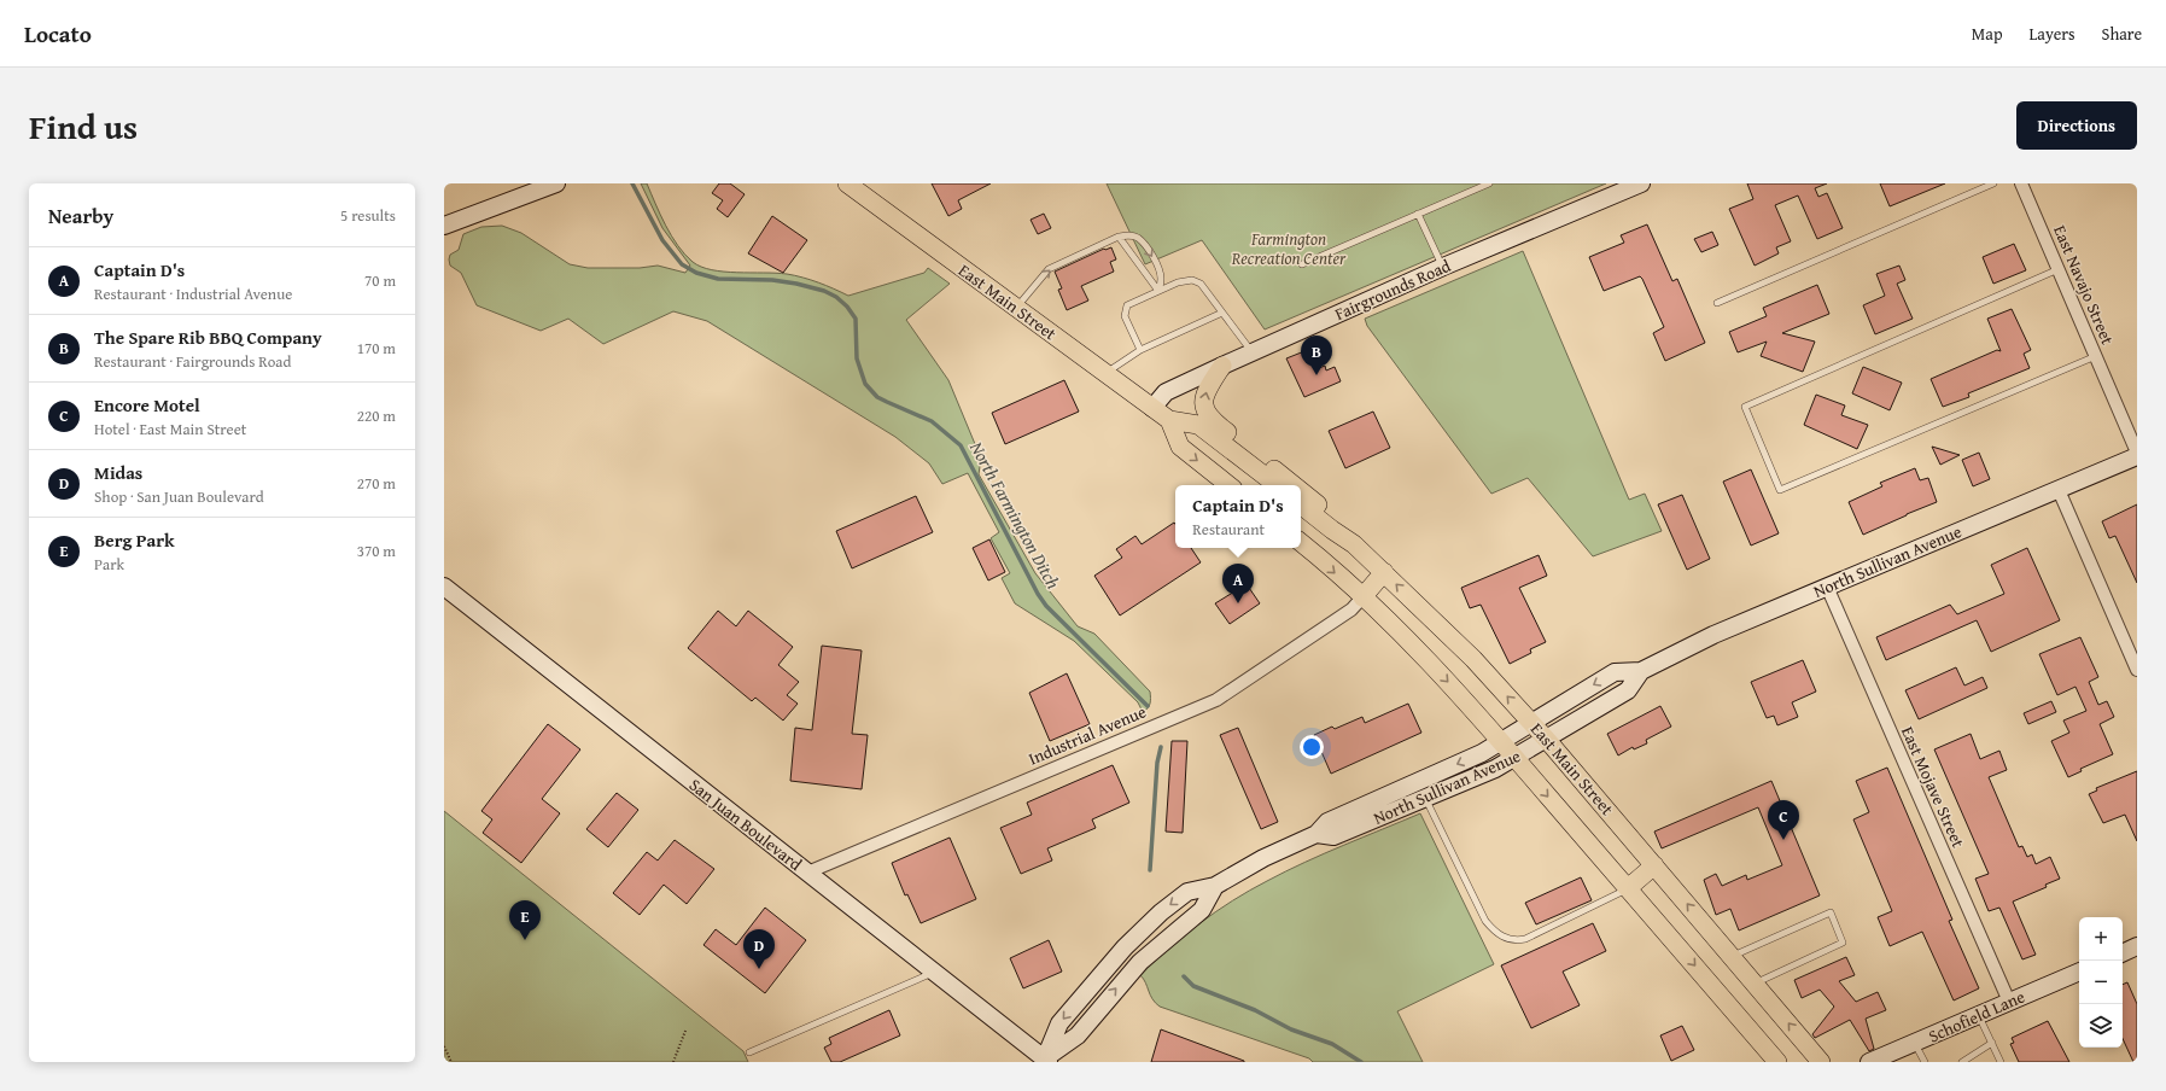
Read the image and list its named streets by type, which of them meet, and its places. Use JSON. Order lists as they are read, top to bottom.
{
  "streets": {
    "main road": [
      "Fairgrounds Road",
      "East Main Street",
      "North Sullivan Avenue",
      "San Juan Boulevard",
      "Schofield Lane"
    ],
    "street": ["East Navajo Street", "Industrial Avenue", "East Mojave Street"]
  },
  "crossings": [
    ["East Navajo Street", "North Sullivan Avenue"],
    ["Fairgrounds Road", "East Main Street"],
    ["East Main Street", "North Sullivan Avenue"],
    ["North Sullivan Avenue", "East Mojave Street"],
    ["North Sullivan Avenue", "San Juan Boulevard"],
    ["Industrial Avenue", "San Juan Boulevard"],
    ["East Mojave Street", "Schofield Lane"]
  ],
  "water": ["North Farmington Ditch"],
  "parks": ["Farmington Recreation Center"],
  "page": {
    "header": "Locato",
    "nav": ["Map", "Layers", "Share"],
    "title": "Find us",
    "buttons": "Directions",
    "heading": ["Nearby", "5 results"],
    "list": [
      {
        "mark": "A",
        "name": "Captain D's",
        "note": "Restaurant · Industrial Avenue",
        "value": "70 m"
      },
      {
        "mark": "B",
        "name": "The Spare Rib BBQ Company",
        "note": "Restaurant · Fairgrounds Road",
        "value": "170 m"
      },
      {
        "mark": "C",
        "name": "Encore Motel",
        "note": "Hotel · East Main Street",
        "value": "220 m"
      },
      {
        "mark": "D",
        "name": "Midas",
        "note": "Shop · San Juan Boulevard",
        "value": "270 m"
      },
      {
        "mark": "E",
        "name": "Berg Park",
        "note": "Park",
        "value": "370 m"
      }
    ],
    "pins": [
      "B",
      "A",
      "C",
      "E",
      "D"
    ],
    "popup": ["Captain D's", "Restaurant"],
    "map_buttons": ["+", "−"]
  }
}
